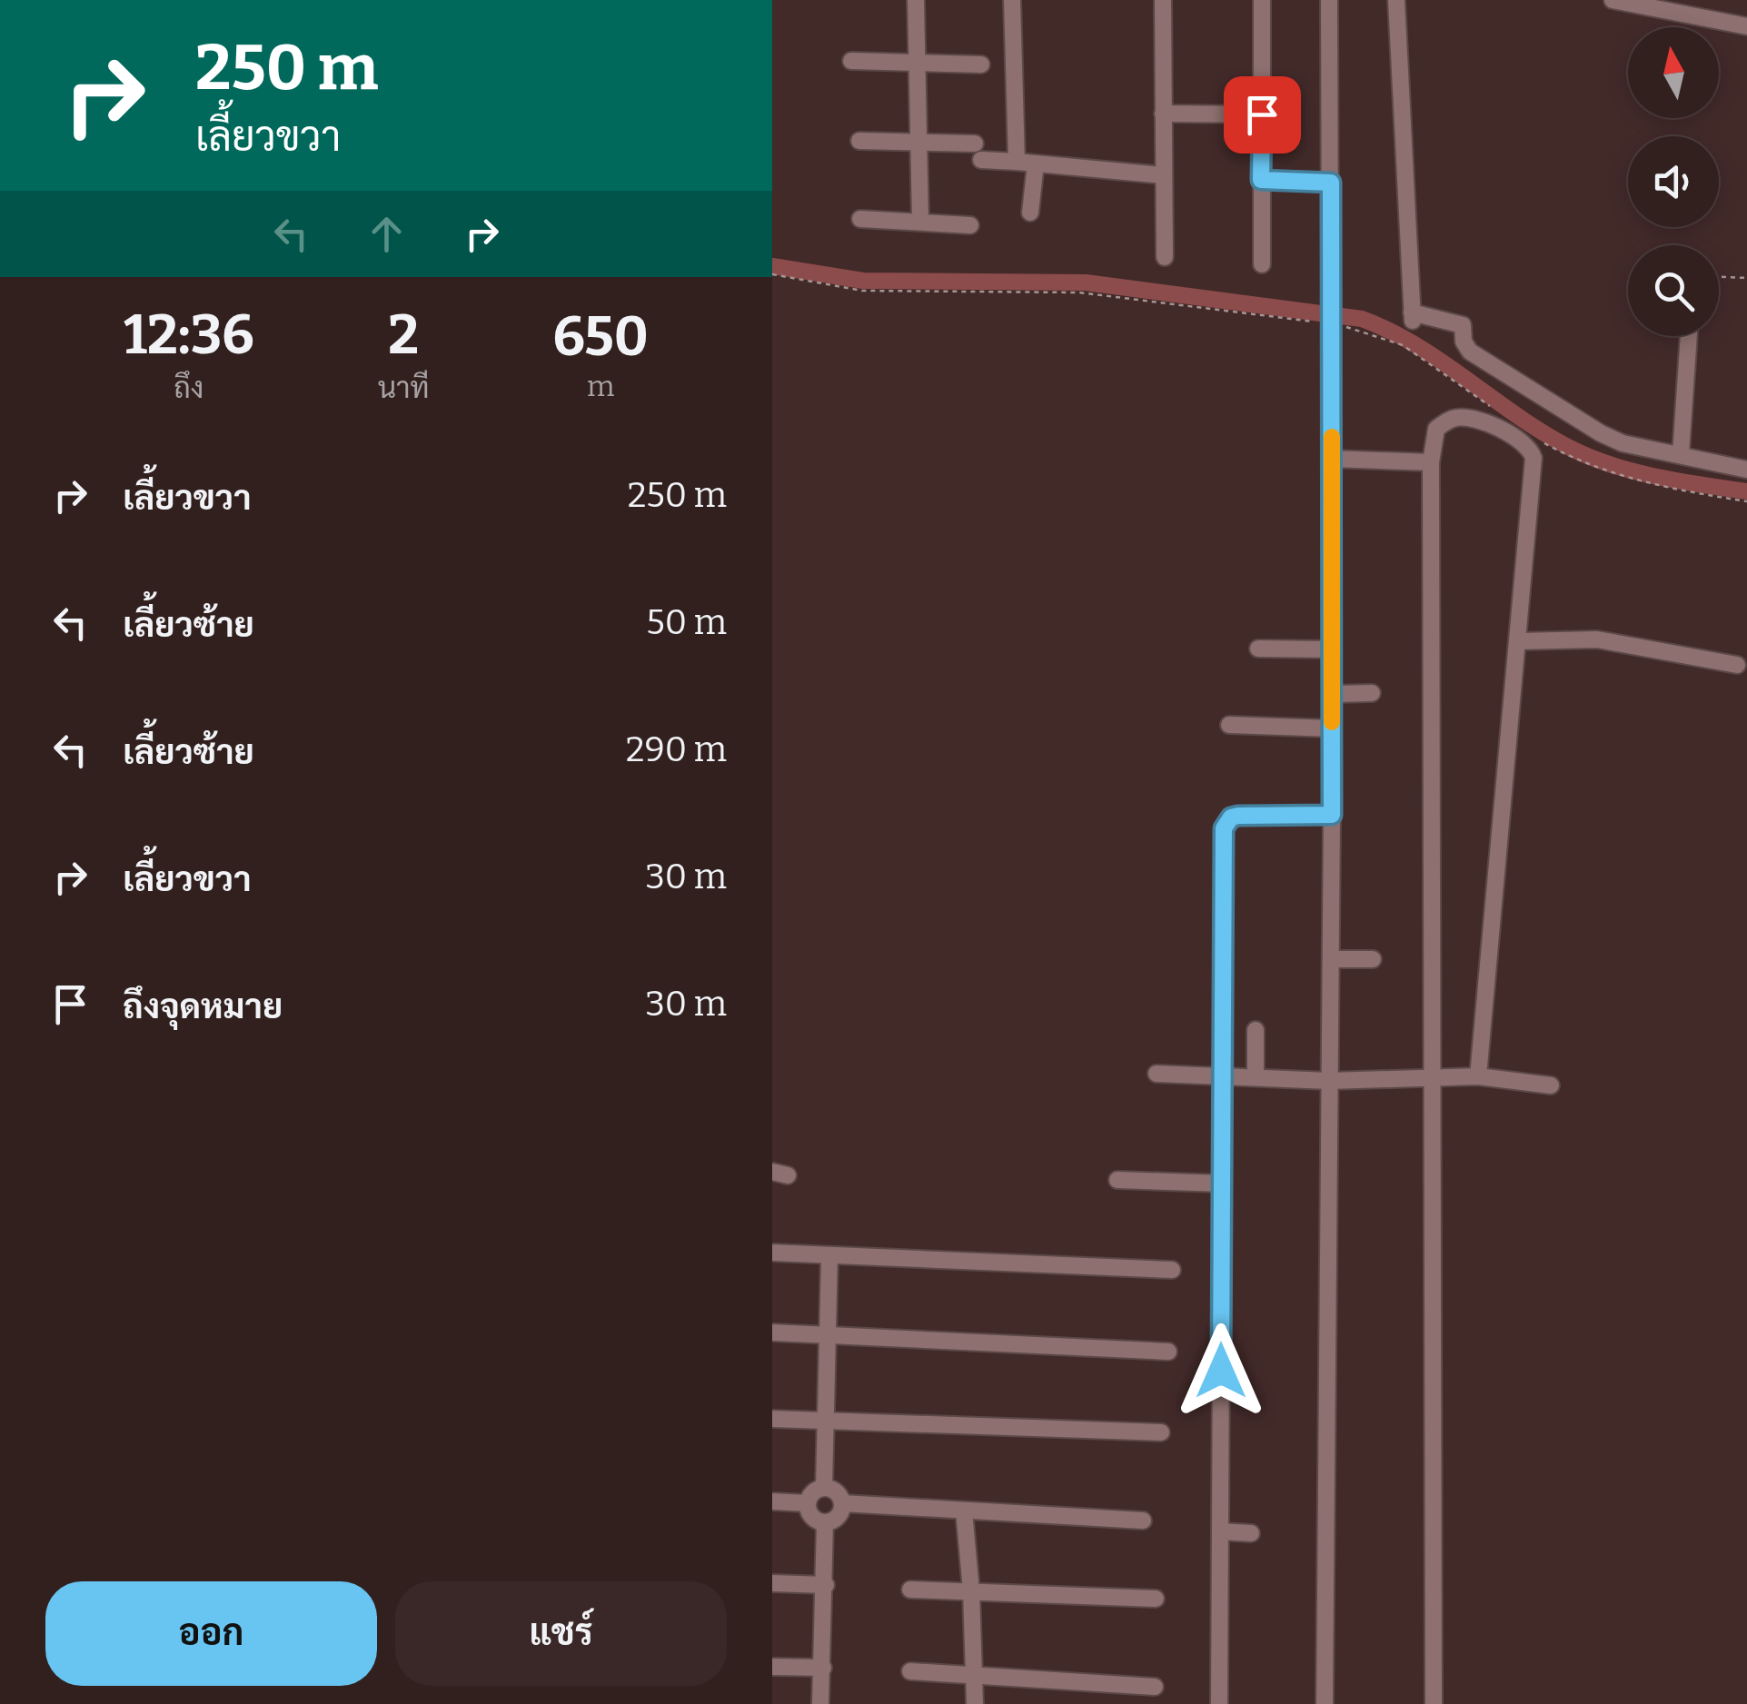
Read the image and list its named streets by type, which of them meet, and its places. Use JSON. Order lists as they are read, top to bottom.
{
  "north": "top",
  "page": {
    "turn": ["250 m", "เลี้ยวขวา"],
    "eta": [
      "12:36",
      "ถึง",
      "2",
      "นาที",
      "650",
      "m"
    ],
    "list": [
      {
        "name": "เลี้ยวขวา",
        "value": "250 m"
      },
      {
        "name": "เลี้ยวซ้าย",
        "value": "50 m"
      },
      {
        "name": "เลี้ยวซ้าย",
        "value": "290 m"
      },
      {
        "name": "เลี้ยวขวา",
        "value": "30 m"
      },
      {
        "name": "ถึงจุดหมาย",
        "value": "30 m"
      }
    ],
    "buttons": ["ออก", "แชร์"]
  }
}
